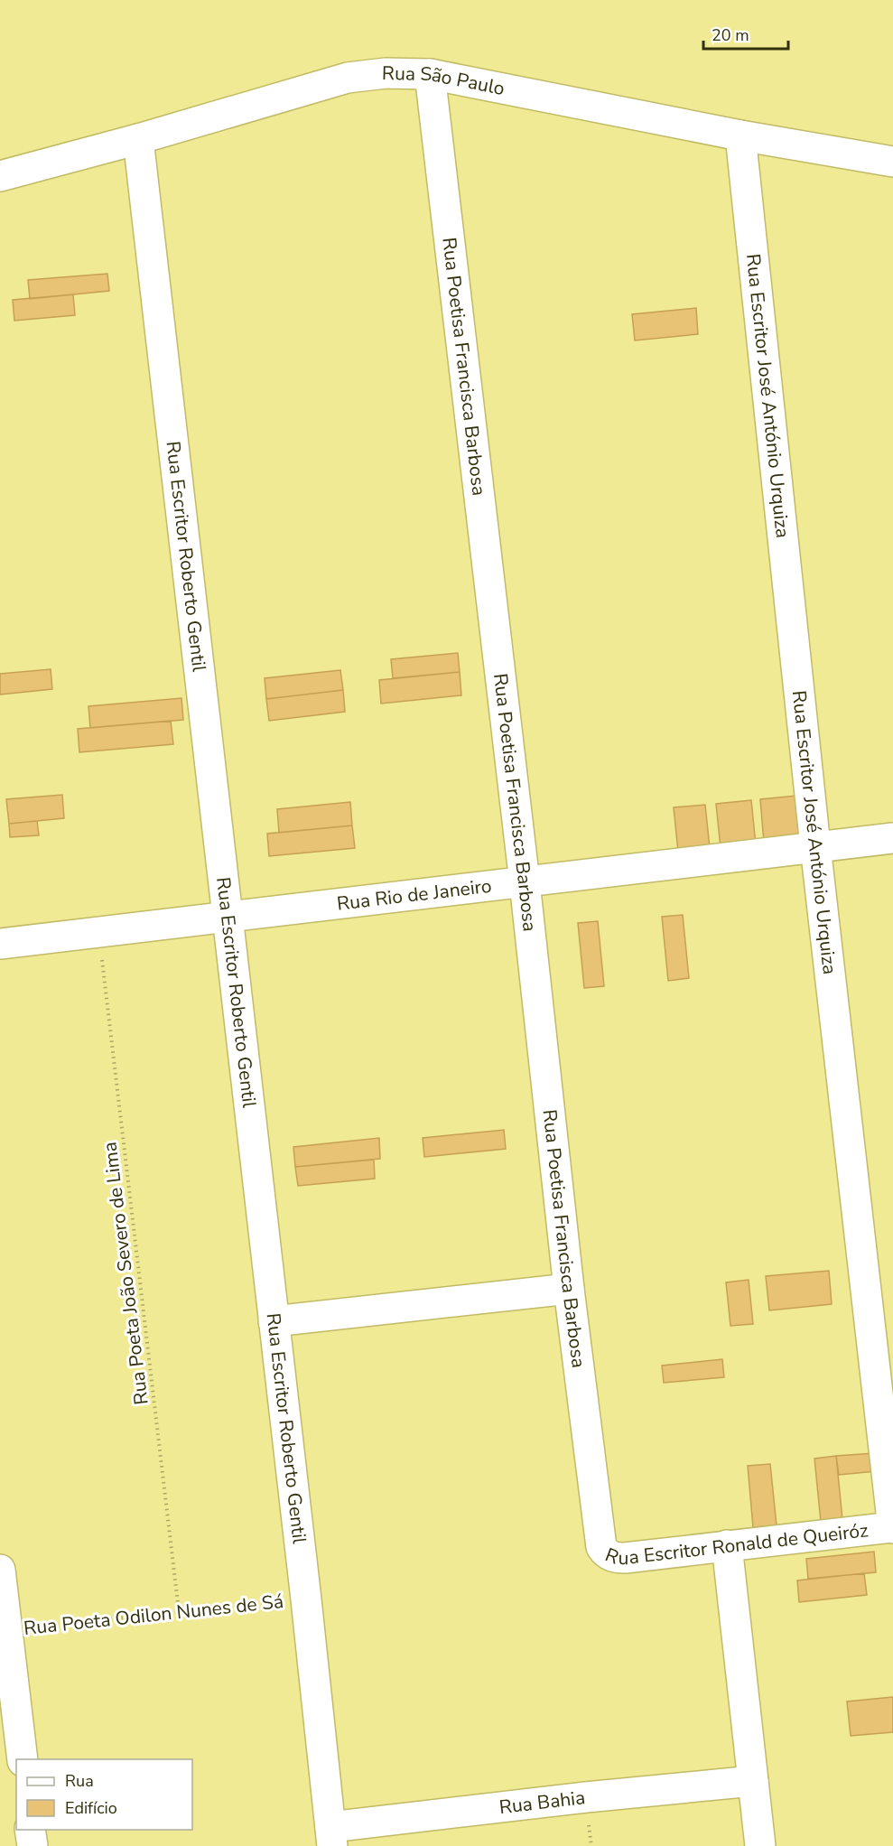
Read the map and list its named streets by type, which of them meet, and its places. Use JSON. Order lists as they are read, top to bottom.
{
  "streets": {
    "street": [
      "Rua São Paulo",
      "Rua Poetisa Francisca Barbosa",
      "Rua Escritor José António Urquiza",
      "Rua Escritor Roberto Gentil",
      "Rua Rio de Janeiro",
      "Rua Escritor Ronald de Queiróz",
      "Rua Bahia"
    ],
    "path": ["Rua Poeta João Severo de Lima", "Rua Poeta Odilon Nunes de Sá"]
  },
  "crossings": [
    ["Rua São Paulo", "Rua Poetisa Francisca Barbosa"],
    ["Rua São Paulo", "Rua Escritor José António Urquiza"],
    ["Rua São Paulo", "Rua Escritor Roberto Gentil"],
    ["Rua Poetisa Francisca Barbosa", "Rua Rio de Janeiro"],
    ["Rua Poetisa Francisca Barbosa", "Rua Escritor Ronald de Queiróz"],
    ["Rua Escritor José António Urquiza", "Rua Rio de Janeiro"],
    ["Rua Escritor José António Urquiza", "Rua Escritor Ronald de Queiróz"],
    ["Rua Escritor Roberto Gentil", "Rua Rio de Janeiro"],
    ["Rua Escritor Roberto Gentil", "Rua Poeta Odilon Nunes de Sá"],
    ["Rua Escritor Roberto Gentil", "Rua Bahia"],
    ["Rua Rio de Janeiro", "Rua Poeta João Severo de Lima"],
    ["Rua Poeta João Severo de Lima", "Rua Poeta Odilon Nunes de Sá"]
  ],
  "legend": ["Rua", "Edifício"],
  "scale_bar": "20 m"
}
